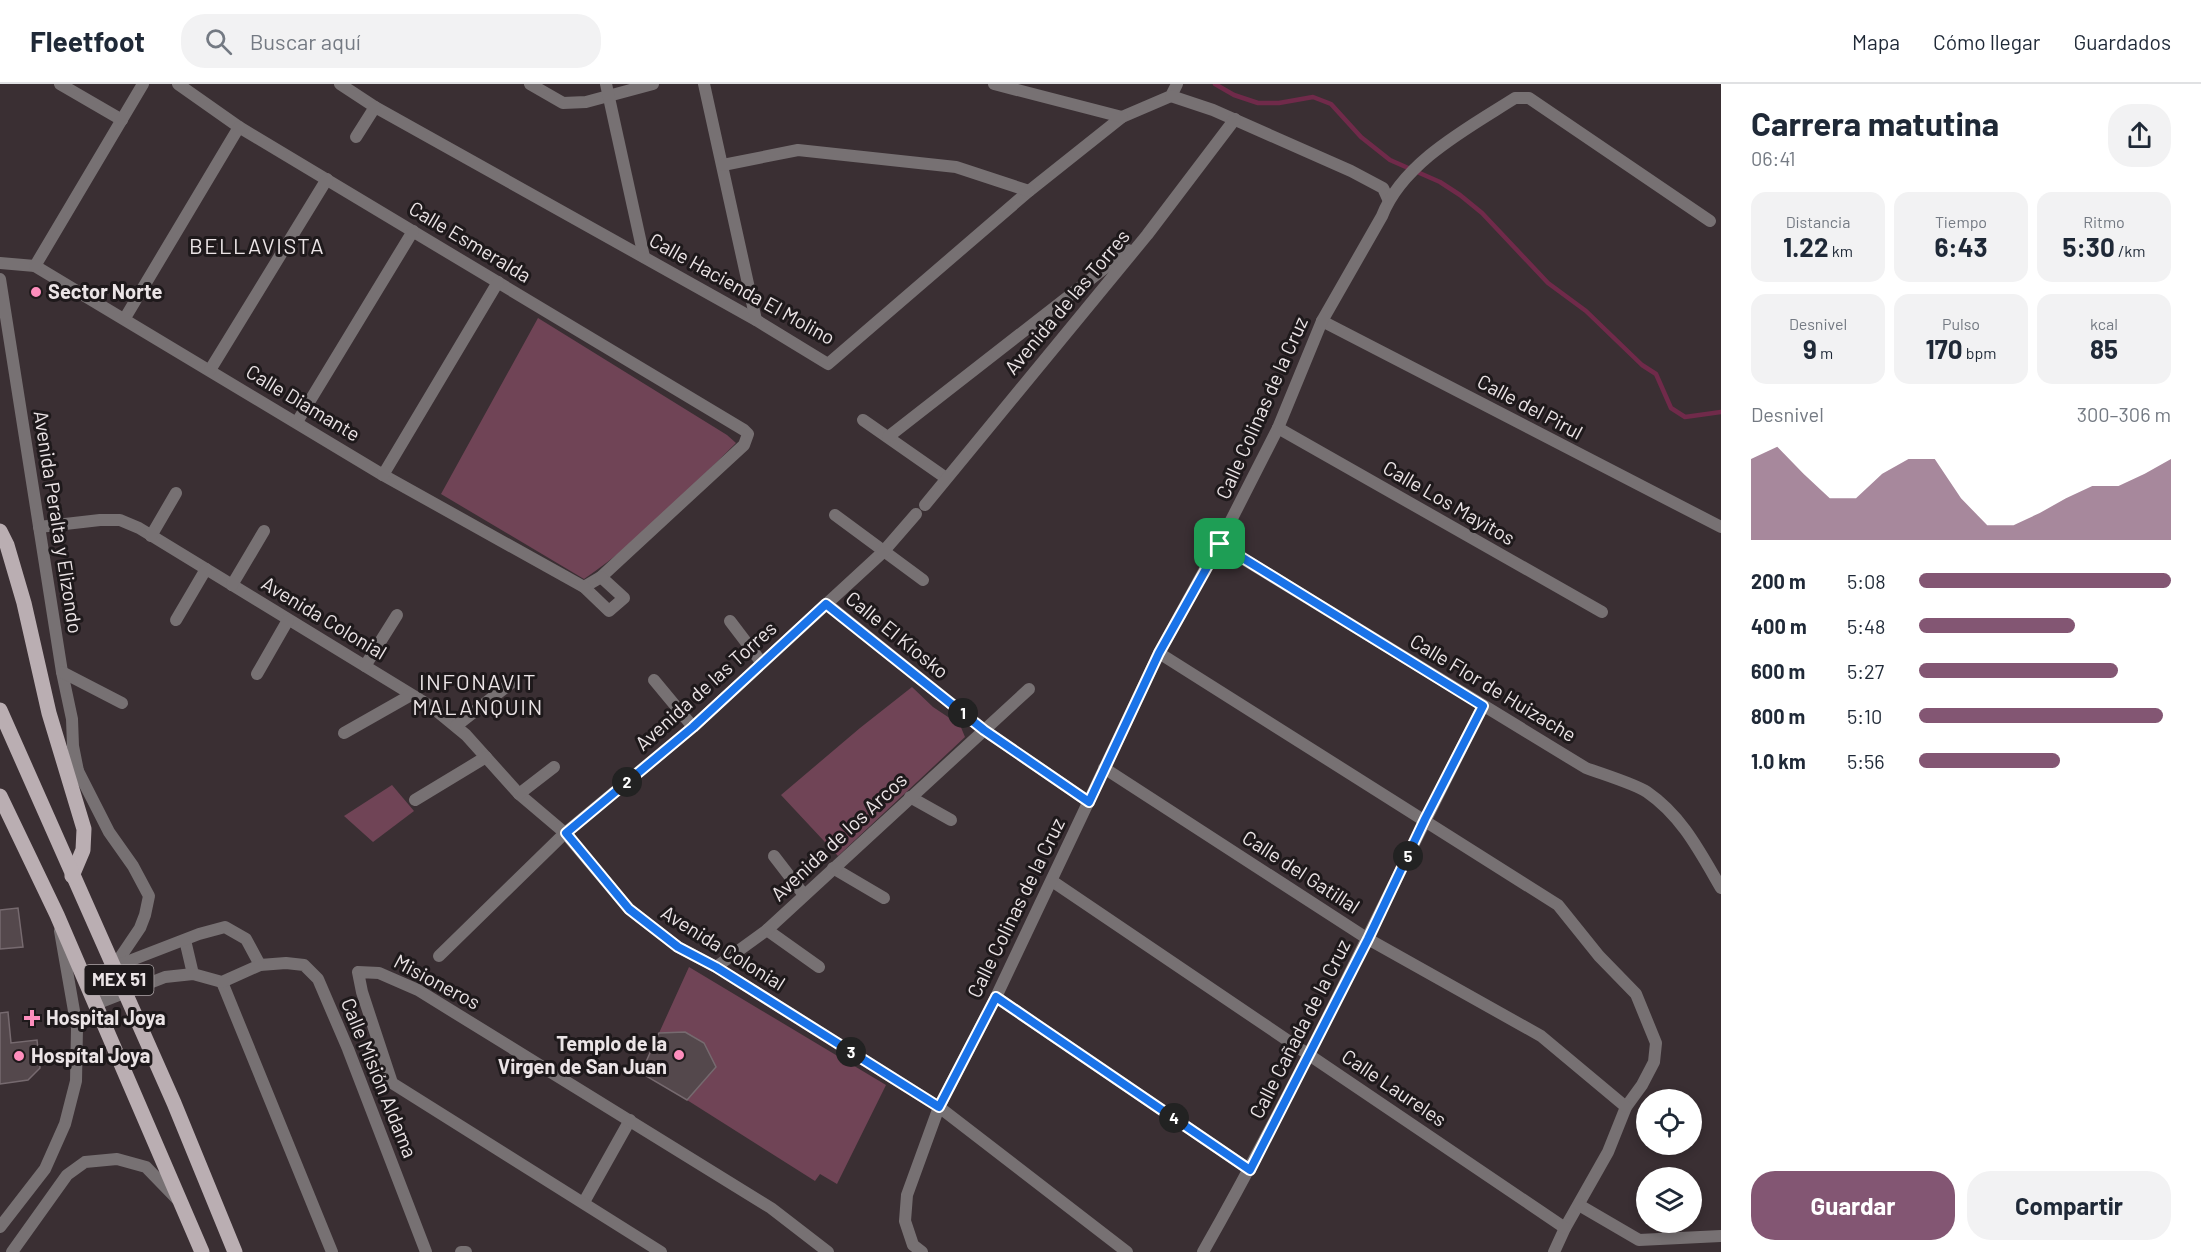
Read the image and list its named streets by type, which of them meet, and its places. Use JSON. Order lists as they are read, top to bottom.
{
  "streets": {
    "main road": ["MEX 51"],
    "street": [
      "Calle Esmeralda",
      "Calle Hacienda El Molino",
      "Avenida de las Torres",
      "Calle Diamante",
      "Calle del Pirul",
      "Calle Colinas de la Cruz",
      "Calle Los Mayitos",
      "Avenida Peralta y Elizondo",
      "Avenida Colonial",
      "Calle El Kiosko",
      "Calle Flor de Huizache",
      "Avenida de los Arcos",
      "Calle del Gatillal",
      "Misioneros",
      "Calle Cañada de la Cruz",
      "Calle Misión Aldama",
      "Calle Laureles"
    ]
  },
  "crossings": [
    ["Calle Esmeralda", "Calle Diamante"],
    ["Avenida de las Torres", "Avenida Colonial"],
    ["Avenida de las Torres", "Calle El Kiosko"],
    ["Calle del Pirul", "Calle Colinas de la Cruz"],
    ["Calle Colinas de la Cruz", "Calle Los Mayitos"],
    ["Calle Colinas de la Cruz", "Avenida Colonial"],
    ["Calle Colinas de la Cruz", "Calle El Kiosko"],
    ["Calle Colinas de la Cruz", "Calle Flor de Huizache"],
    ["Calle Colinas de la Cruz", "Calle del Gatillal"],
    ["Calle Colinas de la Cruz", "Calle Laureles"],
    ["Avenida Peralta y Elizondo", "Avenida Colonial"],
    ["Avenida Peralta y Elizondo", "MEX 51"],
    ["Avenida Colonial", "Avenida de los Arcos"],
    ["Calle El Kiosko", "Avenida de los Arcos"],
    ["Calle Flor de Huizache", "Calle Cañada de la Cruz"],
    ["Calle del Gatillal", "Calle Cañada de la Cruz"],
    ["Calle Cañada de la Cruz", "Calle Laureles"]
  ],
  "districts": ["BELLAVISTA", "INFONAVIT MALANQUIN"],
  "places": {
    "other": ["Sector Norte", "Templo de la Virgen de San Juan", "Hospítal Joya"],
    "health": ["Hospital Joya"]
  },
  "page": {
    "header": "Fleetfoot",
    "search": "Buscar aquí",
    "nav": ["Mapa", "Cómo llegar", "Guardados"],
    "heading": ["Carrera matutina", "06:41"],
    "stats": [
      ["Distancia", "1.22 km"],
      ["Tiempo", "6:43"],
      ["Ritmo", "5:30 /km"],
      ["Desnivel", "9 m"],
      ["Pulso", "170 bpm"],
      ["kcal", "85"]
    ],
    "chart": ["Desnivel", "300–306 m"],
    "list": [
      {
        "name": "200 m",
        "note": "5:08"
      },
      {
        "name": "400 m",
        "note": "5:48"
      },
      {
        "name": "600 m",
        "note": "5:27"
      },
      {
        "name": "800 m",
        "note": "5:10"
      },
      {
        "name": "1.0 km",
        "note": "5:56"
      }
    ],
    "pins": [
      "1",
      "2",
      "5",
      "3",
      "4"
    ],
    "buttons": ["Guardar", "Compartir"]
  }
}
